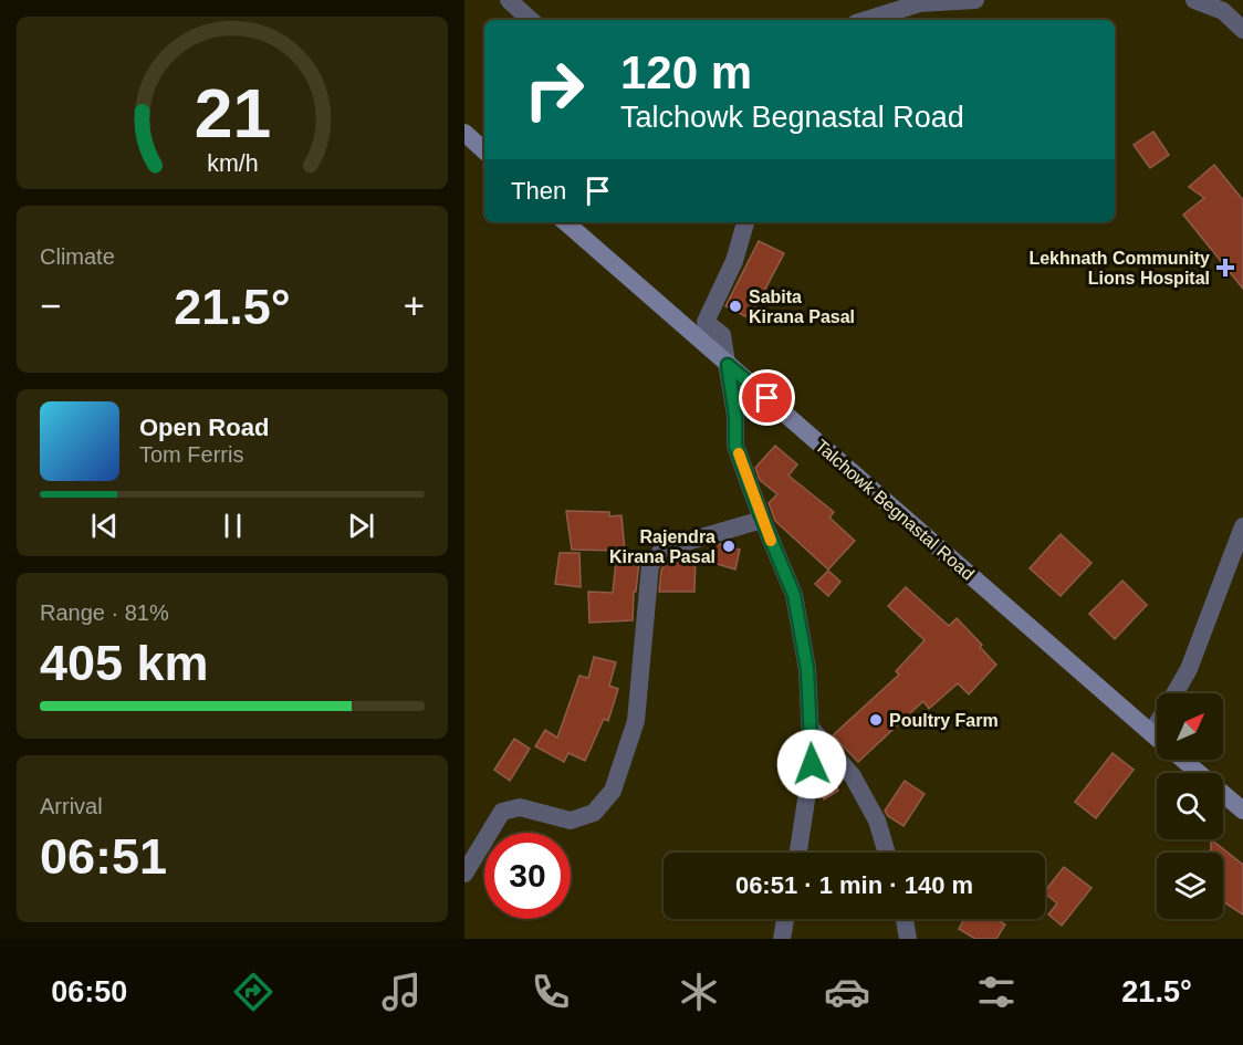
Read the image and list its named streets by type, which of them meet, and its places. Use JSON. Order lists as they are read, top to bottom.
{
  "streets": {
    "main road": ["Talchowk Begnastal Road"]
  },
  "places": {
    "health": ["Lekhnath Community Lions Hospital"],
    "other": ["Sabita Kirana Pasal", "Rajendra Kirana Pasal", "Poultry Farm"]
  },
  "north": "top right",
  "page": {
    "turn": ["120 m", "Talchowk Begnastal Road"],
    "then": "Then",
    "tile": [
      "Climate",
      ["Range · 81%", "405 km"],
      ["Arrival", "06:51"]
    ],
    "heat": ["−", "21.5°", "+"],
    "song": ["Open Road", "Tom Ferris"],
    "limit": "30",
    "trip": "06:51 · 1 min · 140 m",
    "tabs": ["06:50", "21.5°"],
    "gauge": ["21", "km/h"]
  }
}
